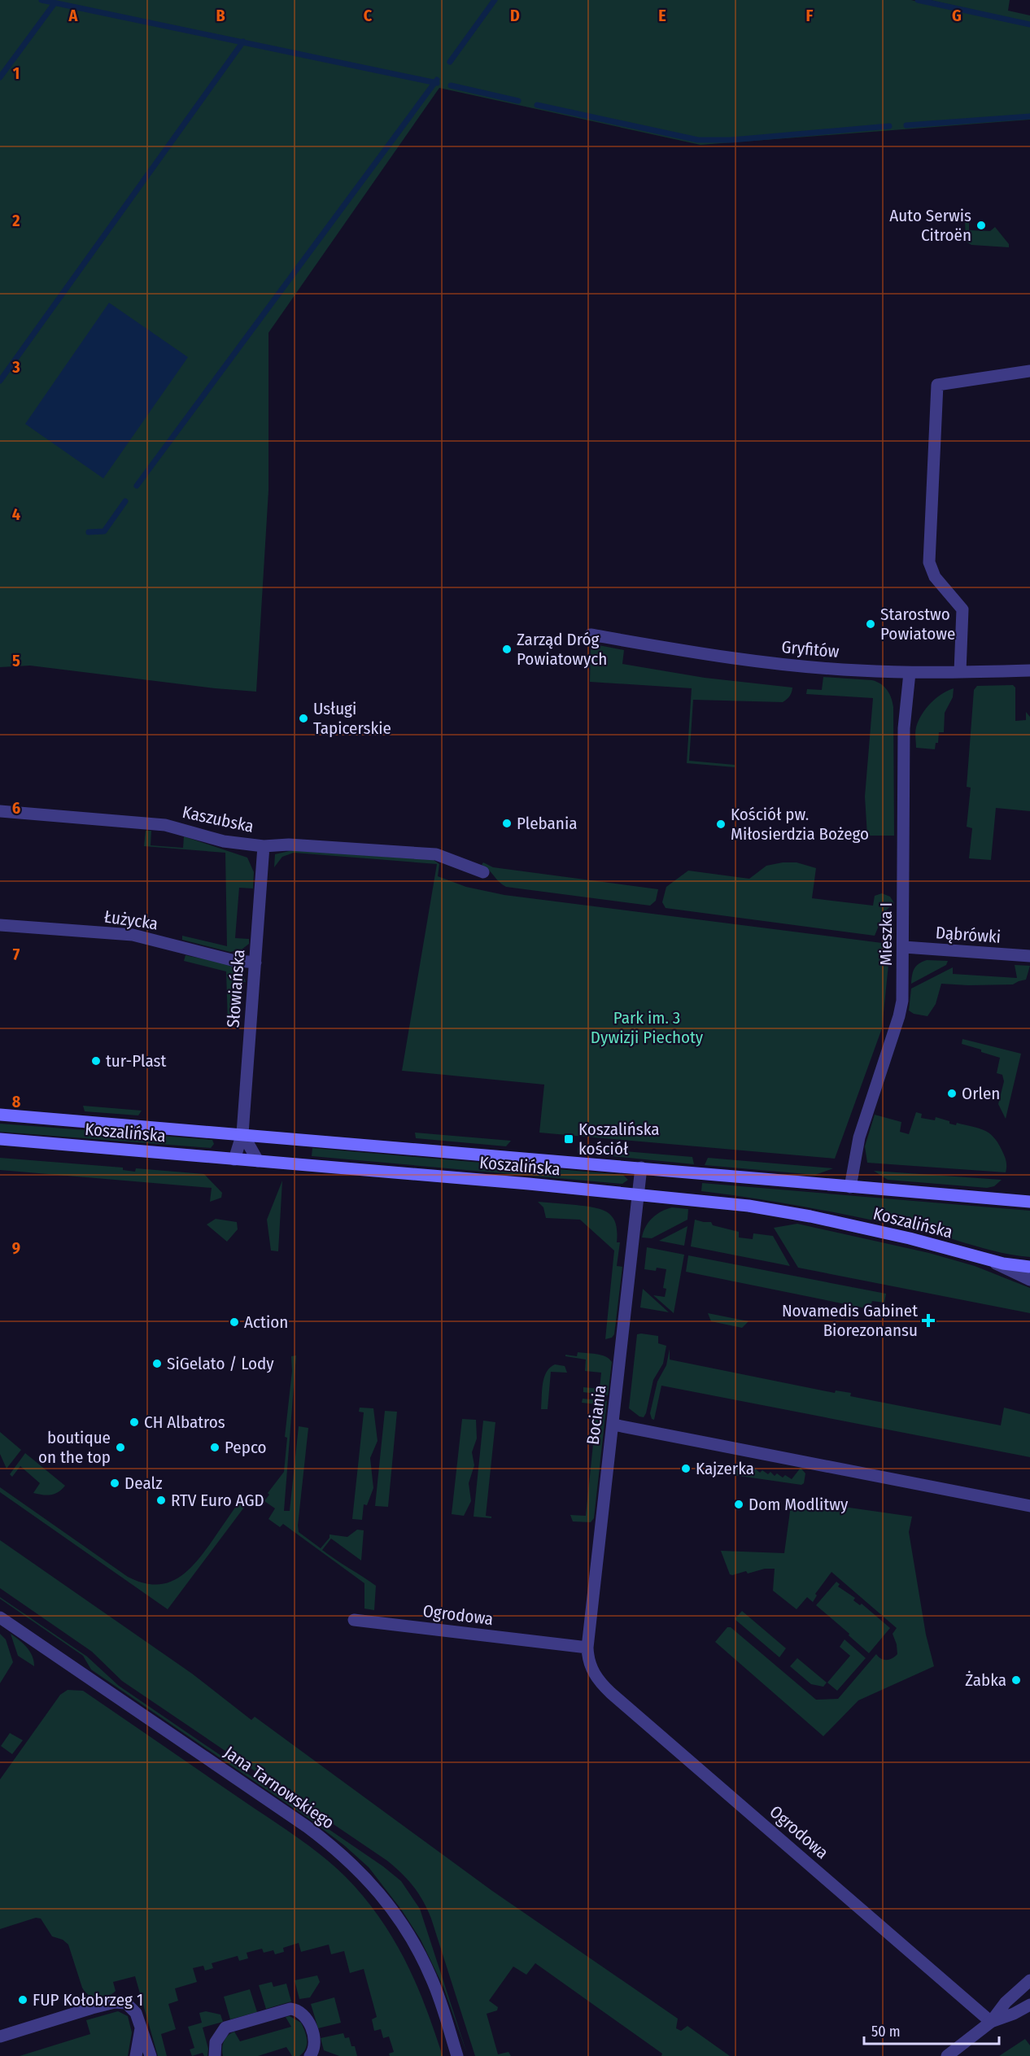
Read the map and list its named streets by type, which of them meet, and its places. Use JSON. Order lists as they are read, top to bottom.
{
  "streets": {
    "main road": ["Koszalińska"],
    "street": [
      "Gryfitów",
      "Kaszubska",
      "Łużycka",
      "Mieszka I",
      "Dąbrówki",
      "Słowiańska",
      "Bociania",
      "Ogrodowa",
      "Jana Tarnowskiego"
    ]
  },
  "crossings": [
    ["Gryfitów", "Mieszka I"],
    ["Kaszubska", "Słowiańska"],
    ["Łużycka", "Słowiańska"],
    ["Mieszka I", "Dąbrówki"],
    ["Mieszka I", "Koszalińska"],
    ["Słowiańska", "Koszalińska"],
    ["Koszalińska", "Bociania"],
    ["Bociania", "Ogrodowa"]
  ],
  "parks": ["Park im. 3 Dywizji Piechoty"],
  "places": {
    "other": [
      "Auto Serwis Citroën",
      "Starostwo Powiatowe",
      "Zarząd Dróg Powiatowych",
      "Usługi Tapicerskie",
      "Plebania",
      "Kościół pw. Miłosierdzia Bożego",
      "tur-Plast",
      "Orlen",
      "Action",
      "SiGelato / Lody",
      "CH Albatros",
      "boutique on the top",
      "Pepco",
      "Kajzerka",
      "Dealz",
      "RTV Euro AGD",
      "Dom Modlitwy",
      "Żabka",
      "FUP Kołobrzeg 1"
    ],
    "transit": ["Koszalińska kościół"],
    "health": ["Novamedis Gabinet Biorezonansu"]
  },
  "scale_bar": "50 m",
  "grid": {
    "columns": [
      "A",
      "B",
      "C",
      "D",
      "E",
      "F",
      "G"
    ],
    "rows": [
      "1",
      "2",
      "3",
      "4",
      "5",
      "6",
      "7",
      "8",
      "9"
    ]
  }
}
